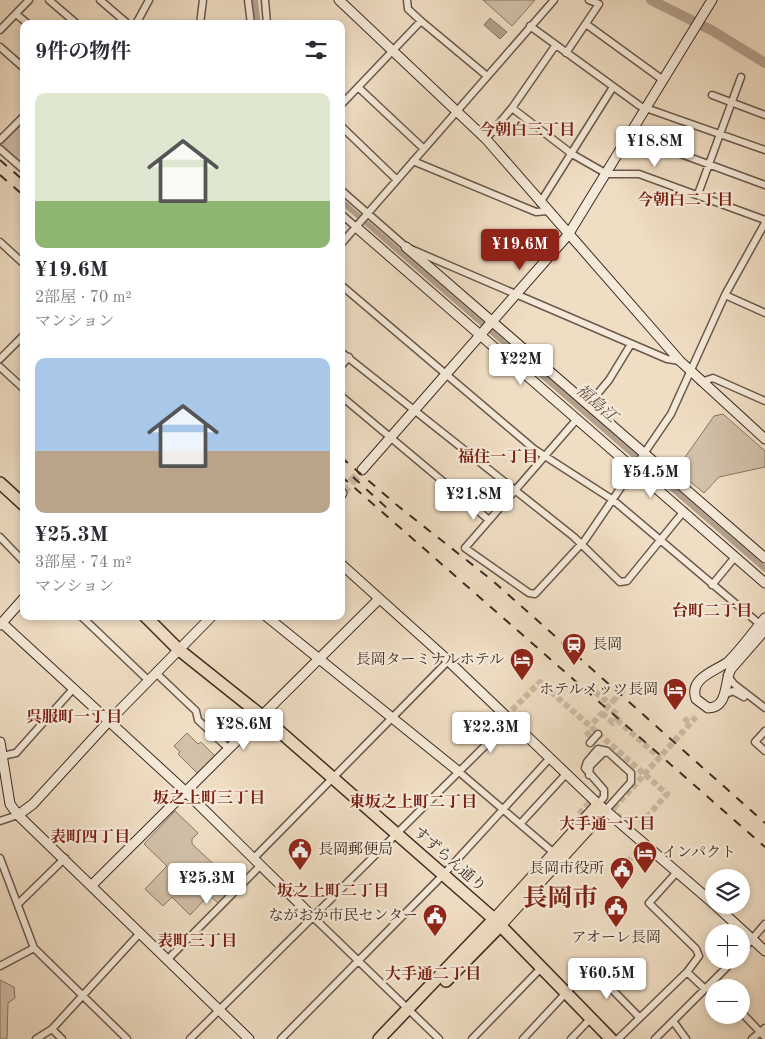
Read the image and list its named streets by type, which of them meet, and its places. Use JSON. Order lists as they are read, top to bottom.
{
  "streets": {
    "highway": ["すずらん通り"]
  },
  "districts": [
    "今朝白三丁目",
    "今朝白二丁目",
    "福住一丁目",
    "台町二丁目",
    "呉服町一丁目",
    "坂之上町三丁目",
    "東坂之上町二丁目",
    "大手通一丁目",
    "表町四丁目",
    "坂之上町二丁目",
    "長岡市",
    "表町三丁目",
    "大手通二丁目"
  ],
  "water": ["福島江"],
  "places": {
    "station": ["長岡"],
    "hotel": ["長岡ターミナルホテル", "ホテルメッツ長岡", "インパクト"],
    "public building": [
      "長岡郵便局",
      "長岡市役所",
      "アオーレ長岡",
      "ながおか市民センター"
    ]
  },
  "page": {
    "heading": "9件の物件",
    "list": [
      {
        "name": "¥19.6M",
        "note": "2部屋 · 70 m² · マンション"
      },
      {
        "name": "¥25.3M",
        "note": "3部屋 · 74 m² · マンション"
      }
    ],
    "price": [
      "¥18.8M",
      "¥19.6M",
      "¥22M",
      "¥54.5M",
      "¥21.8M",
      "¥28.6M",
      "¥22.3M",
      "¥25.3M",
      "¥60.5M"
    ],
    "map_buttons": ["+", "−"]
  }
}
